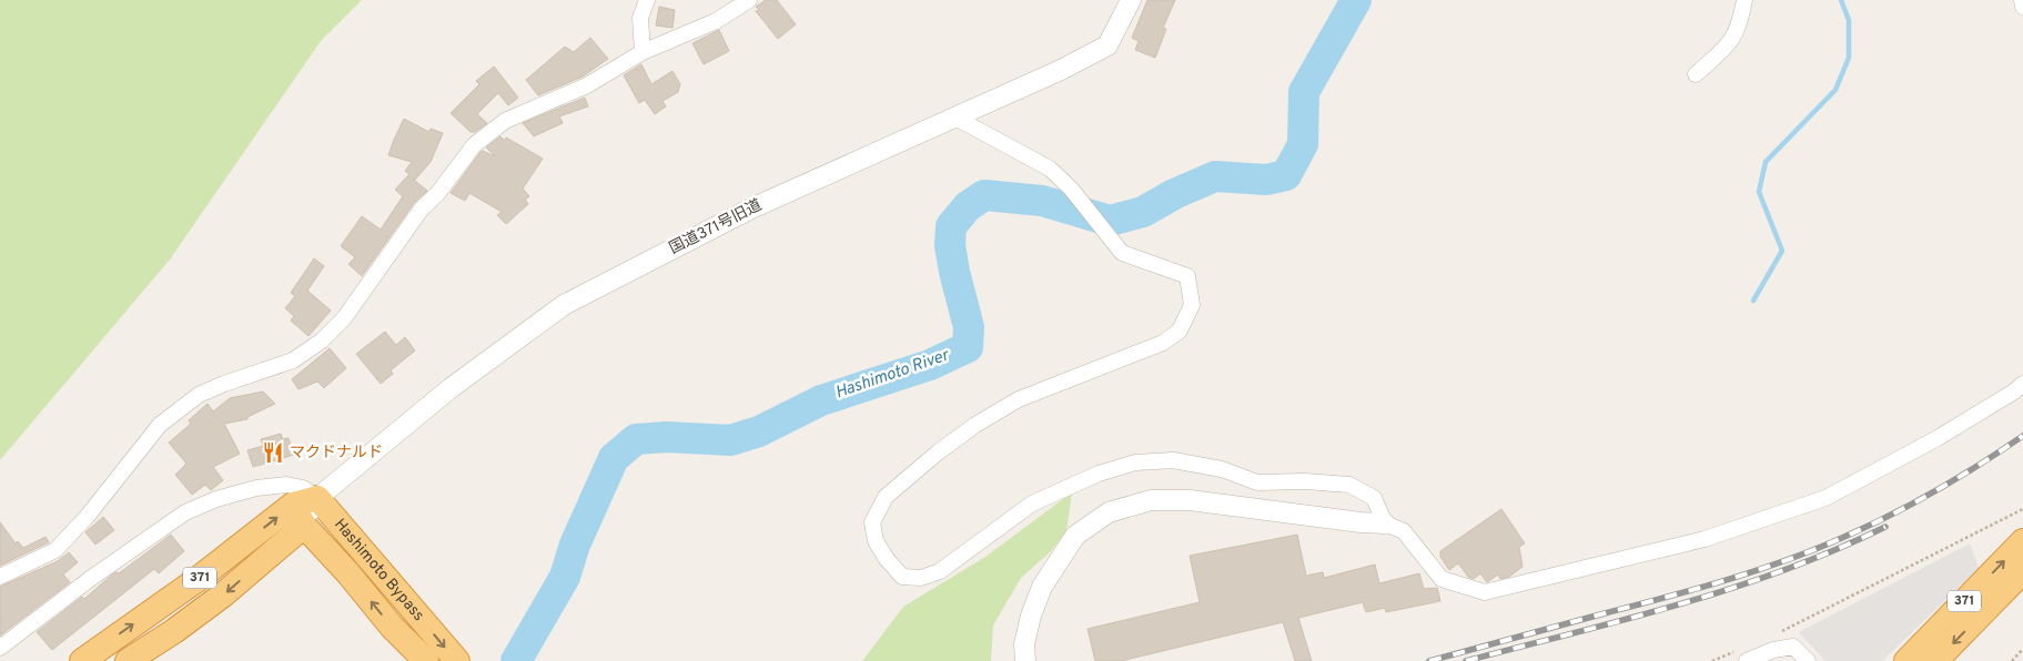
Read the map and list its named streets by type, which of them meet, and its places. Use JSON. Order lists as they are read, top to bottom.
{
  "streets": {
    "highway": ["Hashimoto Bypass", "371"],
    "street": ["国道371号旧道"]
  },
  "crossings": [
    ["国道371号旧道", "Hashimoto Bypass"],
    ["国道371号旧道", "371"],
    ["Hashimoto Bypass", "371"]
  ],
  "water": ["Hashimoto River"],
  "places": {
    "restaurant": ["マクドナルド"]
  }
}
